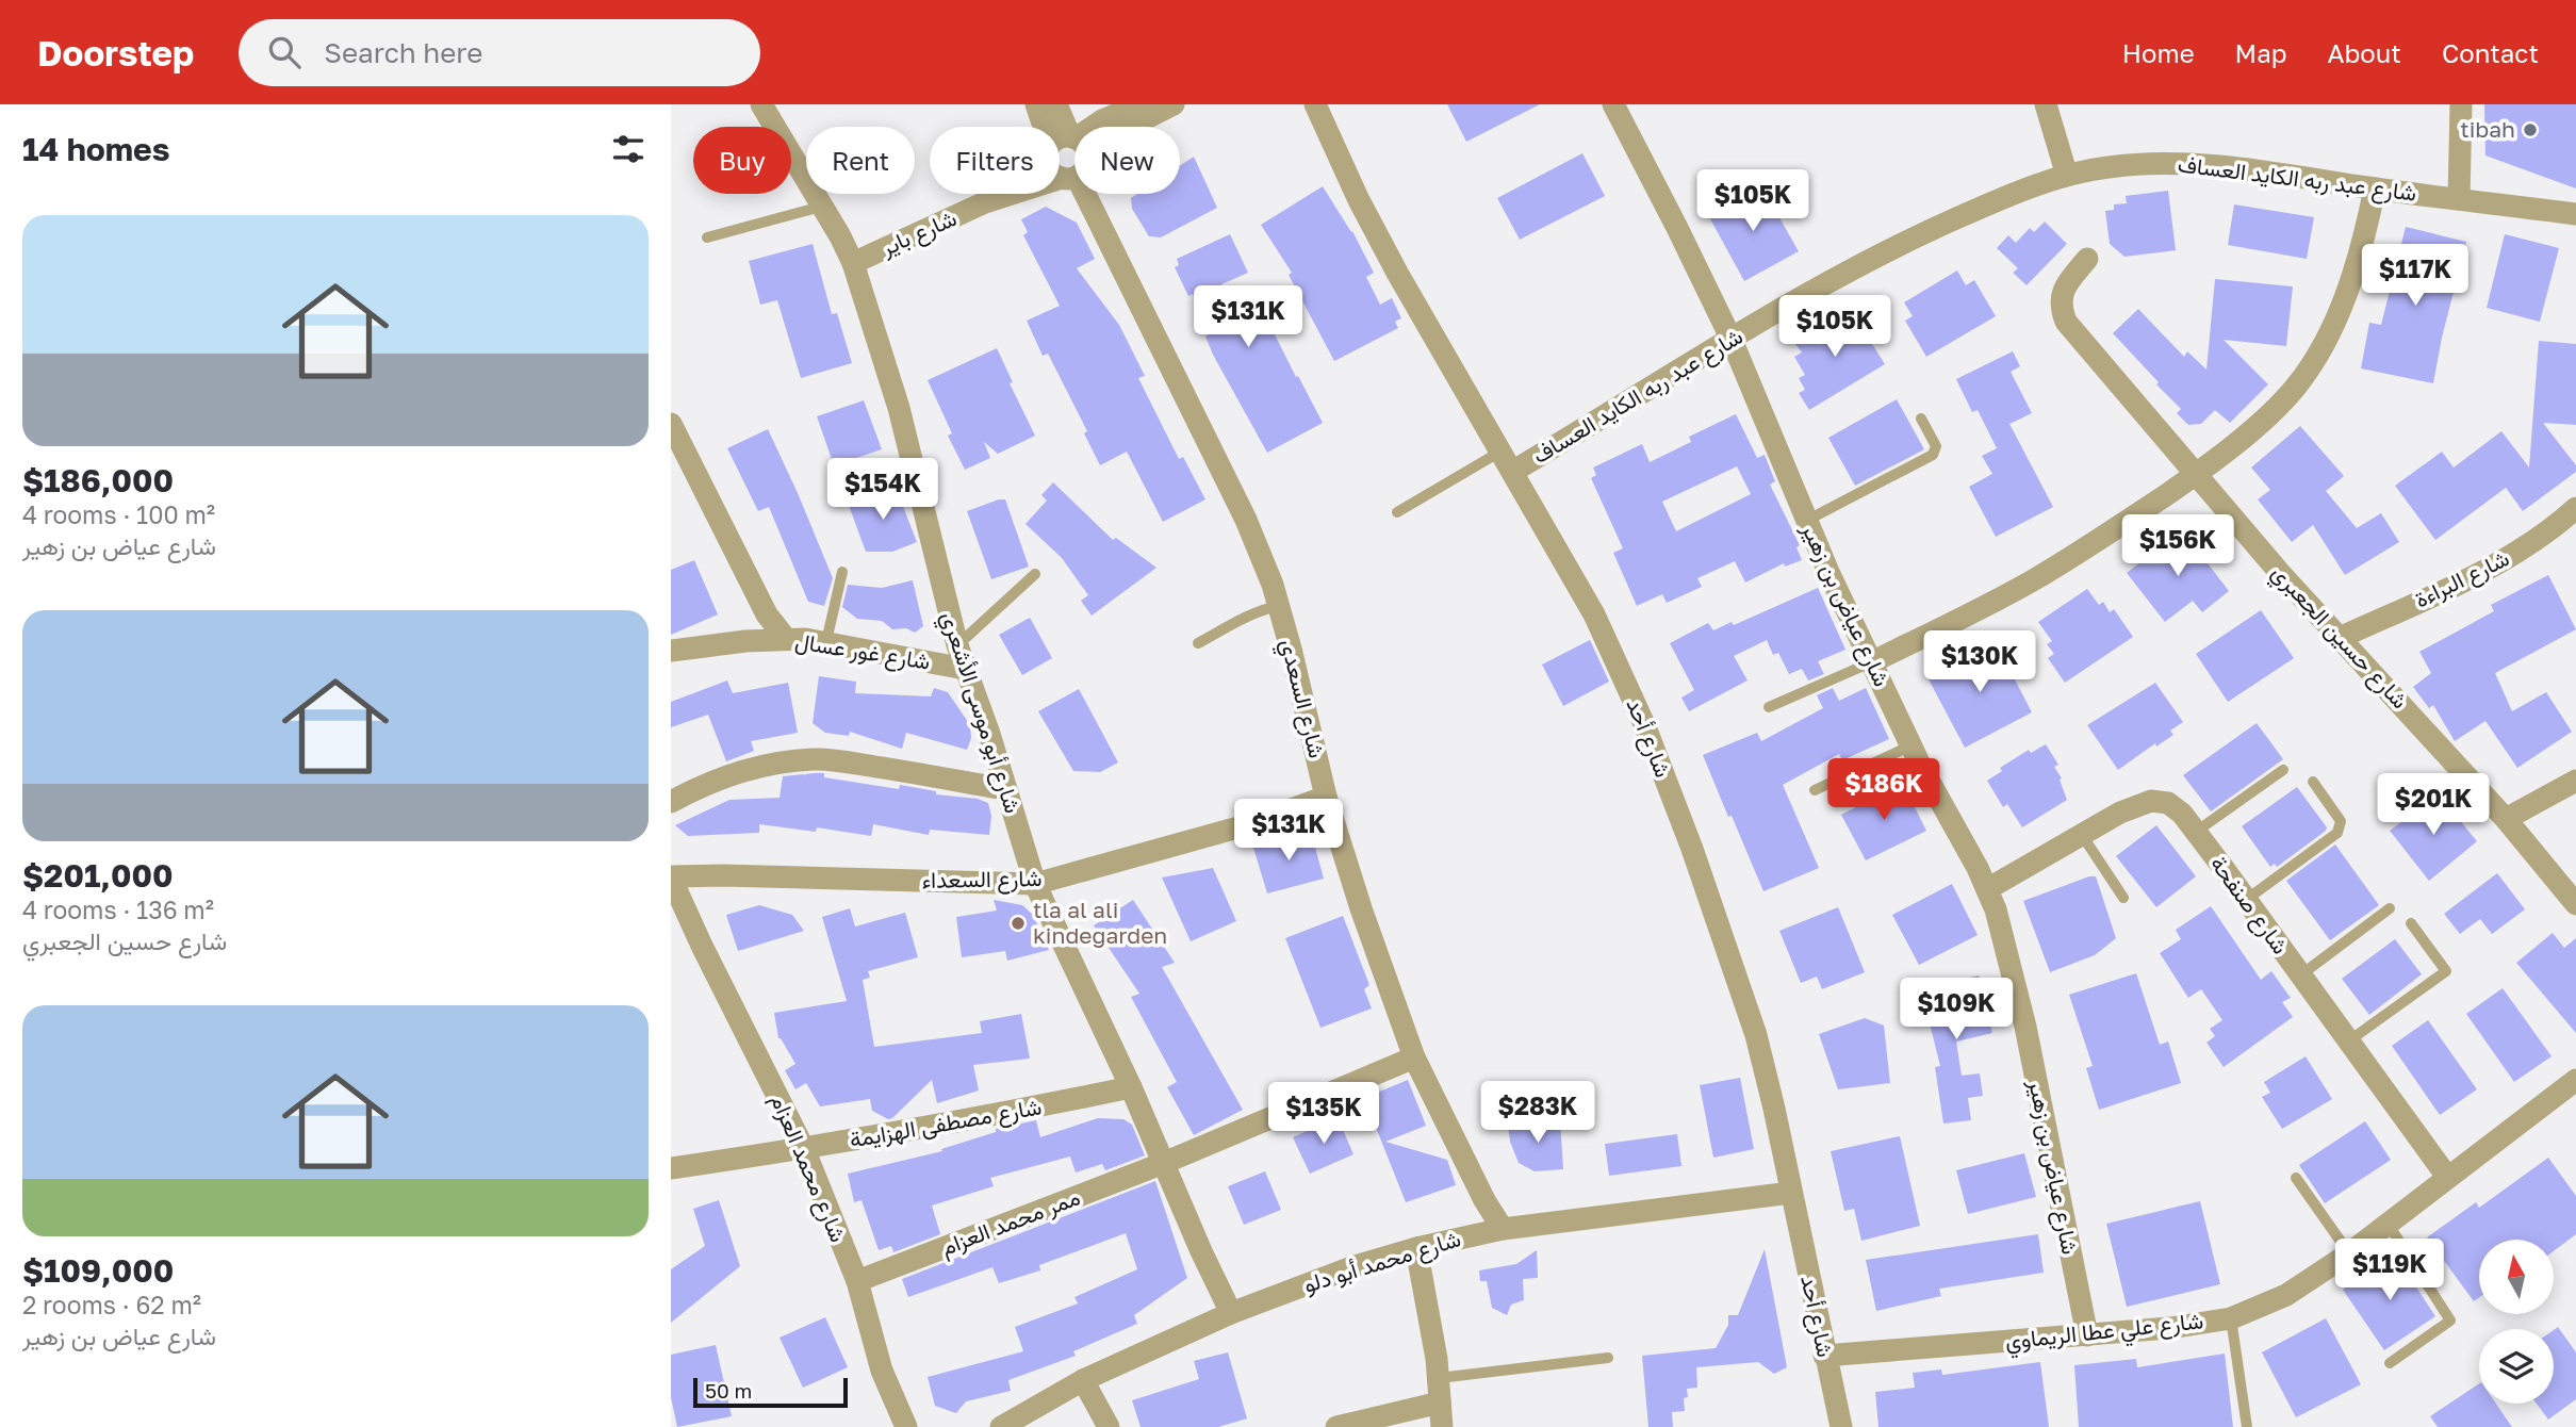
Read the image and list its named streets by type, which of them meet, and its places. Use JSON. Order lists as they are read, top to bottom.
{
  "streets": {
    "street": [
      "شارع عبد ربه الكايد العساف",
      "شارع باير",
      "شارع البراءة",
      "شارع عياض بن زهير",
      "شارع حسين الجعبري",
      "شارع غور عسال",
      "شارع السعدي",
      "شارع أبو موسى الأشعري",
      "شارع أحد",
      "شارع السعداء",
      "شارع صنفحة",
      "شارع مصطفى الهزايمة",
      "شارع محمد العزام",
      "ممر محمد العزام",
      "شارع محمد أبو دلو",
      "شارع علي عطا الريماوي"
    ]
  },
  "crossings": [
    ["شارع عبد ربه الكايد العساف", "شارع عياض بن زهير"],
    ["شارع عبد ربه الكايد العساف", "شارع أحد"],
    ["شارع باير", "شارع أبو موسى الأشعري"],
    ["شارع البراءة", "شارع حسين الجعبري"],
    ["شارع عياض بن زهير", "شارع صنفحة"],
    ["شارع عياض بن زهير", "شارع علي عطا الريماوي"],
    ["شارع غور عسال", "شارع أبو موسى الأشعري"],
    ["شارع السعدي", "شارع السعداء"],
    ["شارع السعدي", "ممر محمد العزام"],
    ["شارع السعدي", "شارع محمد أبو دلو"],
    ["شارع أبو موسى الأشعري", "شارع السعداء"],
    ["شارع أبو موسى الأشعري", "شارع مصطفى الهزايمة"],
    ["شارع أبو موسى الأشعري", "ممر محمد العزام"],
    ["شارع أبو موسى الأشعري", "شارع محمد أبو دلو"],
    ["شارع أحد", "شارع محمد أبو دلو"],
    ["شارع أحد", "شارع علي عطا الريماوي"],
    ["شارع السعداء", "شارع محمد العزام"],
    ["شارع صنفحة", "شارع علي عطا الريماوي"],
    ["شارع مصطفى الهزايمة", "شارع محمد العزام"],
    ["شارع محمد العزام", "ممر محمد العزام"]
  ],
  "places": ["tibah", "tla al ali kindegarden"],
  "scale_bar": "50 m",
  "north": "top",
  "page": {
    "header": "Doorstep",
    "search": "Search here",
    "nav": [
      "Home",
      "Map",
      "About",
      "Contact"
    ],
    "heading": "14 homes",
    "chip": [
      "Buy",
      "Rent",
      "Filters",
      "New"
    ],
    "price": [
      "$105K",
      "$117K",
      "$131K",
      "$105K",
      "$154K",
      "$156K",
      "$130K",
      "$186K",
      "$201K",
      "$131K",
      "$109K",
      "$283K",
      "$135K",
      "$119K"
    ],
    "list": [
      {
        "name": "$186,000",
        "note": "4 rooms · 100 m² · شارع عياض بن زهير"
      },
      {
        "name": "$201,000",
        "note": "4 rooms · 136 m² · شارع حسين الجعبري"
      },
      {
        "name": "$109,000",
        "note": "2 rooms · 62 m² · شارع عياض بن زهير"
      }
    ],
    "scale": "50 m"
  }
}
